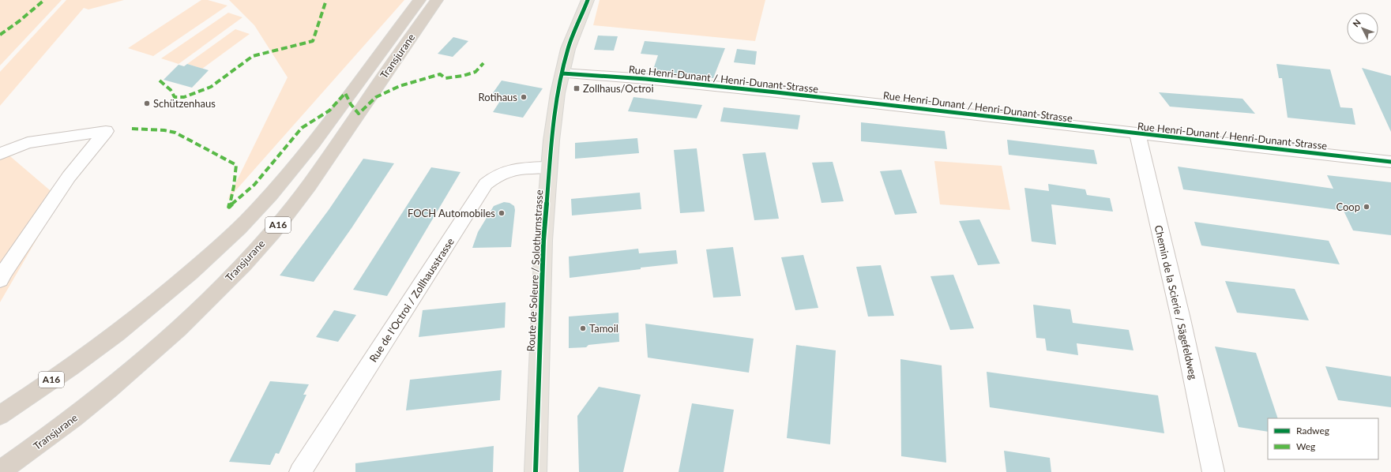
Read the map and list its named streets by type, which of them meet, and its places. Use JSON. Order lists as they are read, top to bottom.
{
  "streets": {
    "highway": ["Transjurane", "A16"],
    "main road": ["Route de Soleure / Solothurnstrasse"],
    "street": ["Rue Henri-Dunant / Henri-Dunant-Strasse", "Rue de l'Octroi / Zollhausstrasse", "Chemin de la Scierie / Sägefeldweg"]
  },
  "crossings": [
    ["Rue Henri-Dunant / Henri-Dunant-Strasse", "Route de Soleure / Solothurnstrasse"],
    ["Rue Henri-Dunant / Henri-Dunant-Strasse", "Chemin de la Scierie / Sägefeldweg"],
    ["Route de Soleure / Solothurnstrasse", "Rue de l'Octroi / Zollhausstrasse"]
  ],
  "places": {
    "transit": ["Zollhaus/Octroi"],
    "other": [
      "Rotihaus",
      "Schützenhaus",
      "Coop",
      "FOCH Automobiles",
      "Tamoil"
    ]
  },
  "legend": ["Radweg", "Weg"],
  "north": "top left"
}
